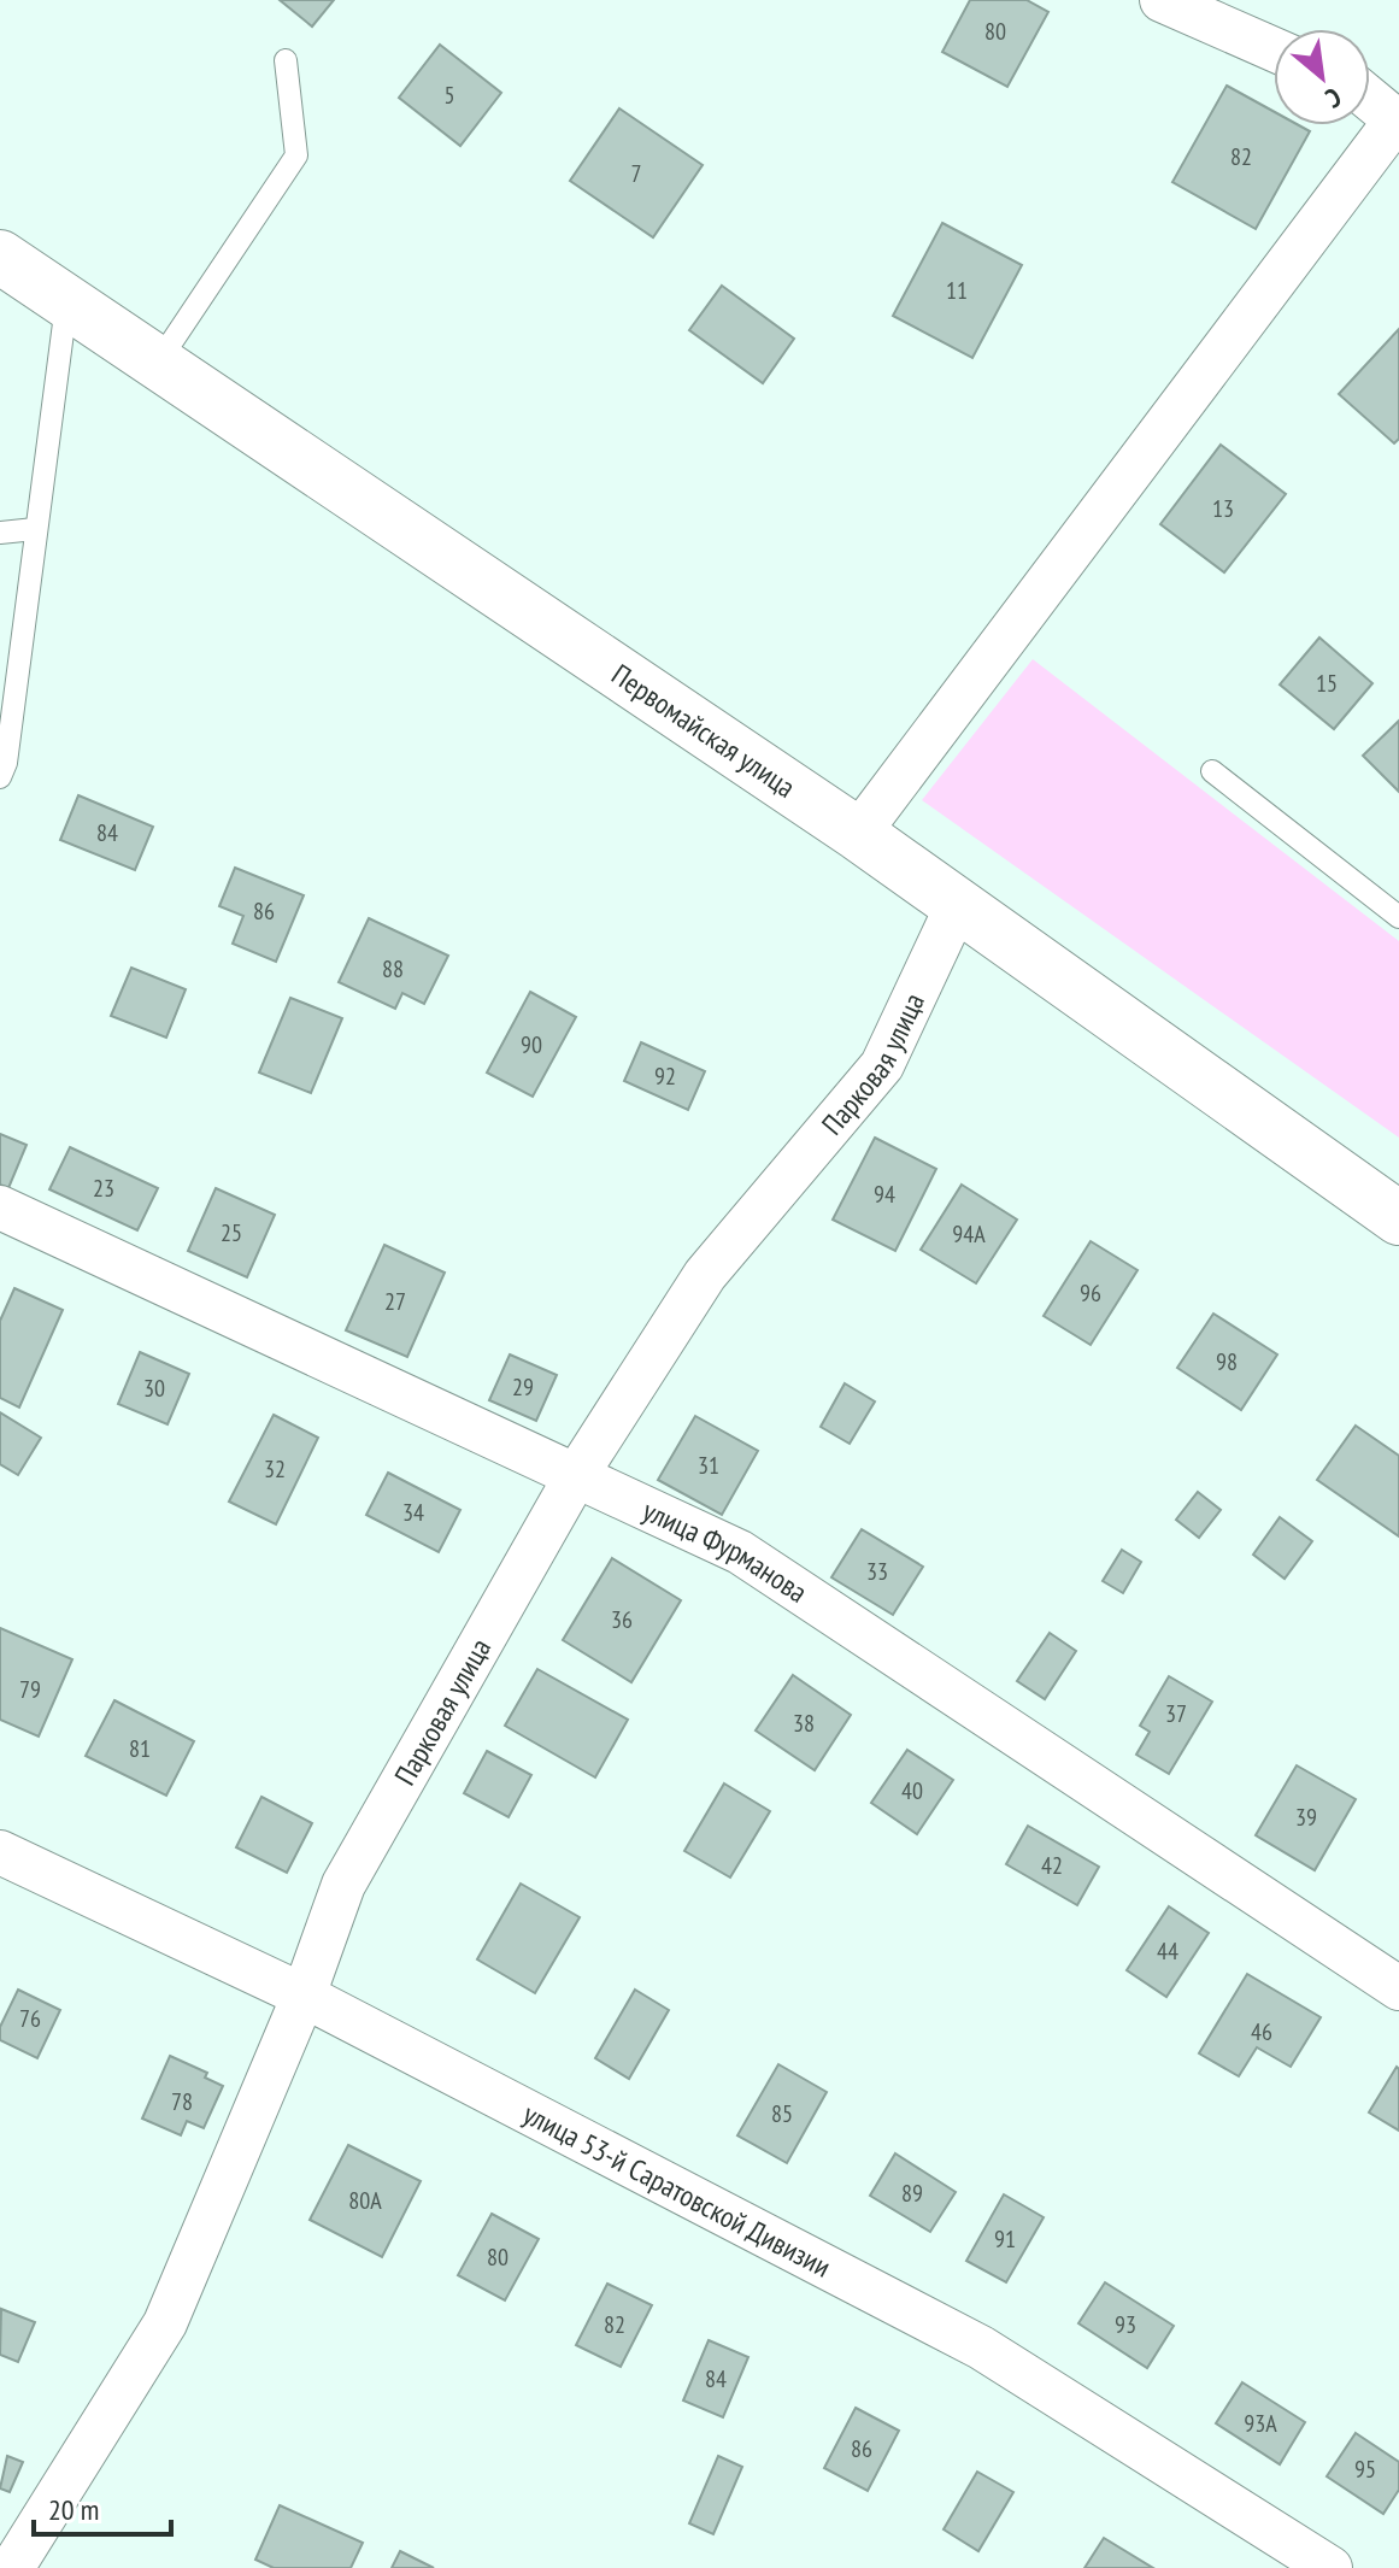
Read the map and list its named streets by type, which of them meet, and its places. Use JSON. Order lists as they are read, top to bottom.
{
  "streets": {
    "main road": ["Первомайская улица"],
    "street": ["Парковая улица", "улица Фурманова", "улица 53-й Саратовской Дивизии"]
  },
  "crossings": [
    ["Первомайская улица", "Парковая улица"],
    ["Парковая улица", "улица Фурманова"],
    ["Парковая улица", "улица 53-й Саратовской Дивизии"]
  ],
  "house_numbers": [
    "80",
    "5",
    "82",
    "7",
    "11",
    "13",
    "15",
    "84",
    "86",
    "88",
    "90",
    "92",
    "23",
    "94",
    "25",
    "94А",
    "96",
    "27",
    "98",
    "29",
    "30",
    "31",
    "32",
    "34",
    "33",
    "36",
    "79",
    "37",
    "38",
    "81",
    "40",
    "39",
    "42",
    "44",
    "76",
    "46",
    "78",
    "85",
    "89",
    "80А",
    "91",
    "80",
    "82",
    "93",
    "84",
    "93А",
    "86",
    "95"
  ],
  "scale_bar": "20 m",
  "north": "bottom right"
}
